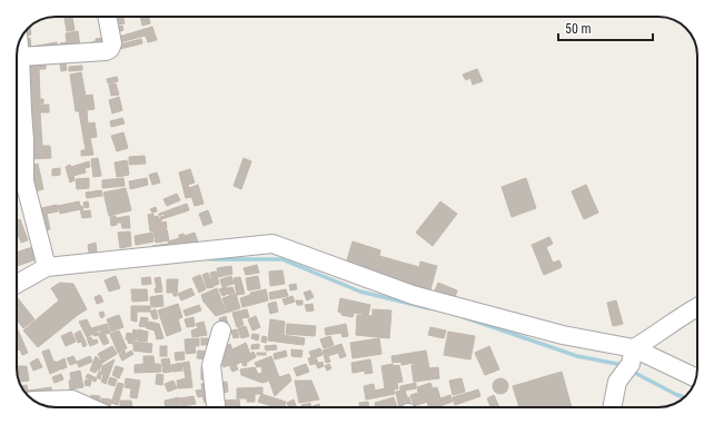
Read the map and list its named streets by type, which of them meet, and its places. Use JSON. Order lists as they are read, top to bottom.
{
  "scale_bar": "50 m"
}
